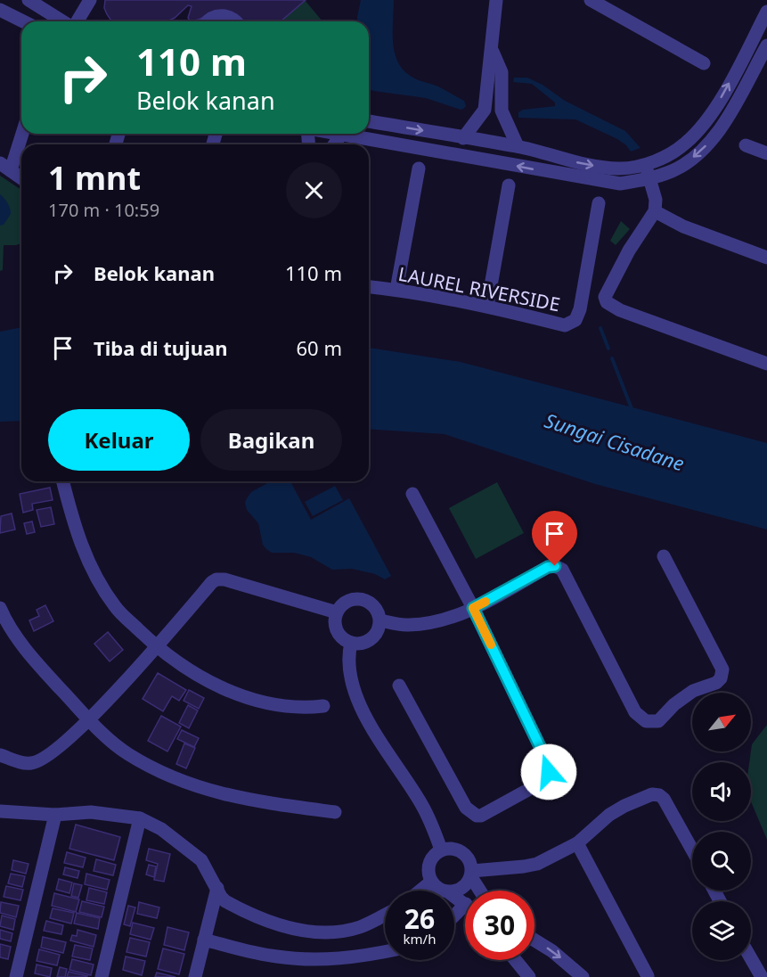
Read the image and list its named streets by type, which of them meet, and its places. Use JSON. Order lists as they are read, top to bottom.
{
  "streets": {
    "street": ["LAUREL RIVERSIDE"]
  },
  "water": ["Sungai Cisadane"],
  "north": "top right",
  "page": {
    "turn": ["110 m", "Belok kanan"],
    "heading": ["1 mnt", "170 m · 10:59"],
    "list": [
      {
        "name": "Belok kanan",
        "value": "110 m"
      },
      {
        "name": "Tiba di tujuan",
        "value": "60 m"
      }
    ],
    "buttons": ["Keluar", "Bagikan"],
    "speed": "26 km/h",
    "limit": "30"
  }
}
